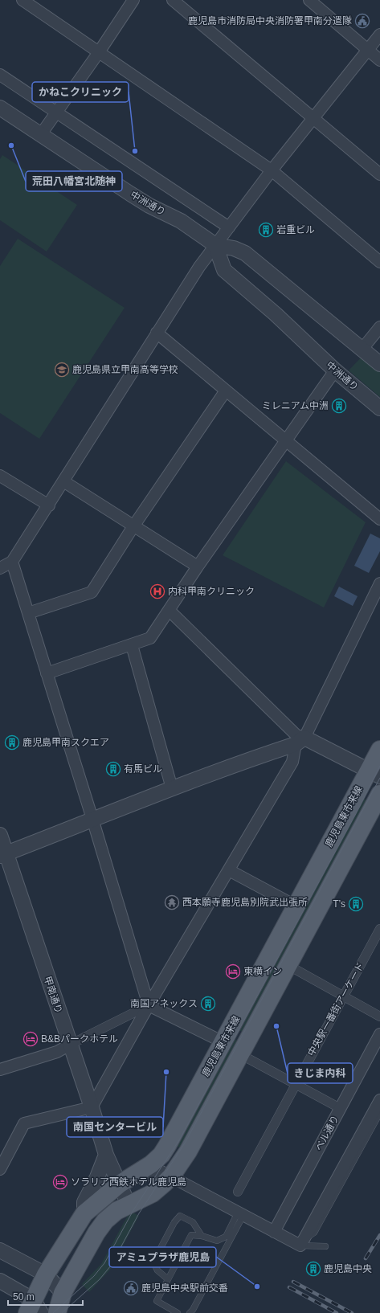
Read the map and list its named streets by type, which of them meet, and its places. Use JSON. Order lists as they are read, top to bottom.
{
  "streets": {
    "main road": ["鹿児島東市来線"],
    "street": [
      "中洲通り",
      "甲南通り",
      "中央駅一番街アーケード",
      "ベル通り"
    ]
  },
  "crossings": [
    ["鹿児島東市来線", "甲南通り"]
  ],
  "places": {
    "public building": ["鹿児島市消防局中央消防署甲南分遣隊", "鹿児島中央駅前交番"],
    "other": [
      "荒田八幡宮北随神",
      "かねこクリニック",
      "きじま内科",
      "南国センタービル",
      "アミュプラザ鹿児島"
    ],
    "building": [
      "岩重ビル",
      "ミレニアム中洲",
      "鹿児島甲南スクエア",
      "有馬ビル",
      "T’s",
      "南国アネックス",
      "鹿児島中央"
    ],
    "school or university": ["鹿児島県立甲南高等学校"],
    "hospital": ["内科甲南クリニック"],
    "temple": ["西本願寺鹿児島別院武出張所"],
    "hotel": ["東横イン", "B&Bパークホテル", "ソラリア西鉄ホテル鹿児島"]
  },
  "scale_bar": "50 m"
}
